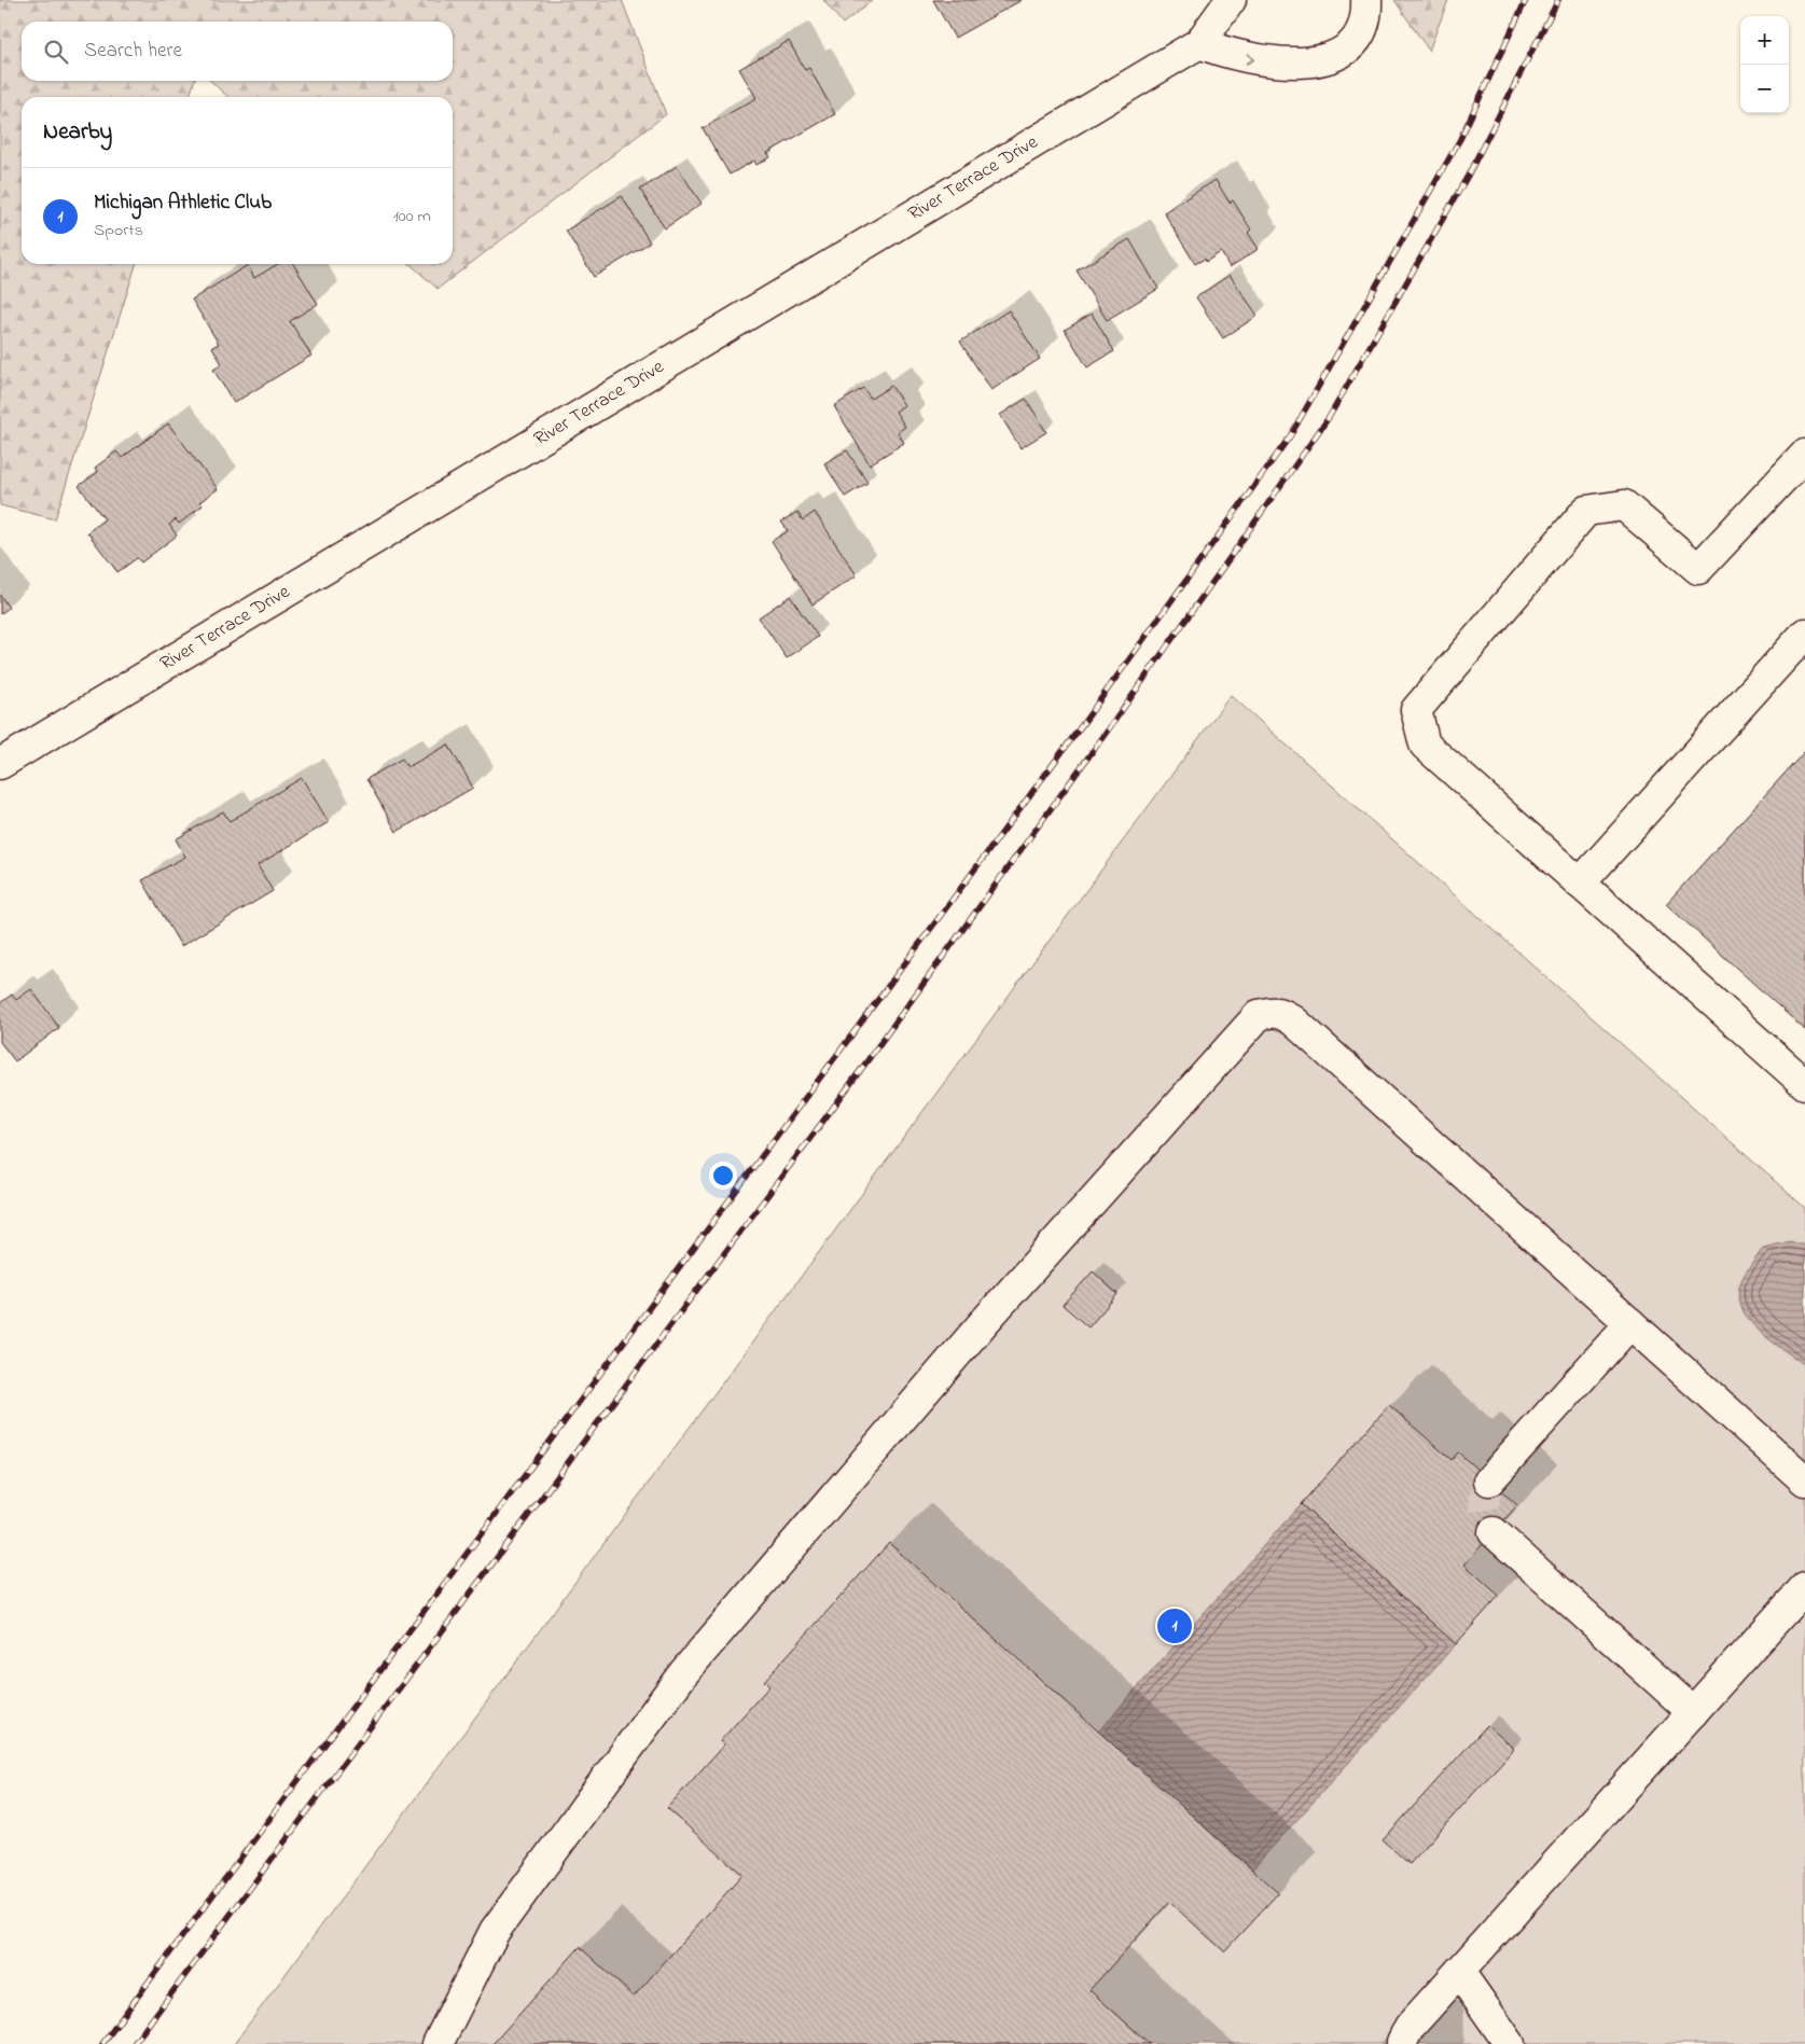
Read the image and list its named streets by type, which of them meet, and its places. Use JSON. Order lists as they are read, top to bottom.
{
  "streets": {
    "street": ["River Terrace Drive"]
  },
  "page": {
    "map_buttons": ["+", "−"],
    "search": "Search here",
    "heading": "Nearby",
    "list": [
      {
        "mark": "1",
        "name": "Michigan Athletic Club",
        "note": "Sports",
        "value": "100 m"
      }
    ],
    "pins": "1"
  }
}
